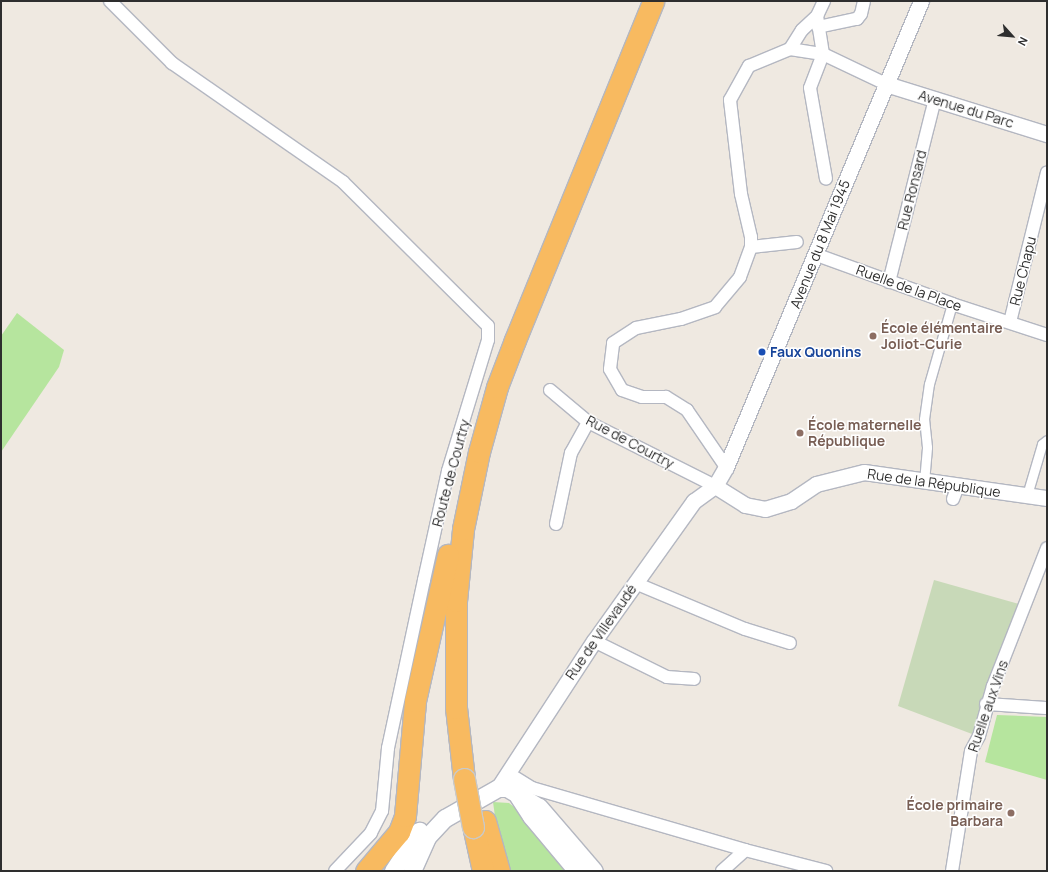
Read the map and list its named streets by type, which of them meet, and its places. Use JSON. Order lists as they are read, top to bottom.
{
  "streets": {
    "street": [
      "Avenue du Parc",
      "Rue Ronsard",
      "Avenue du 8 Mai 1945",
      "Rue Chapu",
      "Ruelle de la Place",
      "Rue de Courtry",
      "Route de Courtry",
      "Rue de la République",
      "Rue de Villevaudé",
      "Ruelle aux Vins"
    ]
  },
  "crossings": [
    ["Avenue du Parc", "Rue Ronsard"],
    ["Avenue du Parc", "Avenue du 8 Mai 1945"],
    ["Rue Ronsard", "Ruelle de la Place"],
    ["Avenue du 8 Mai 1945", "Ruelle de la Place"],
    ["Avenue du 8 Mai 1945", "Rue de Courtry"],
    ["Avenue du 8 Mai 1945", "Rue de la République"],
    ["Avenue du 8 Mai 1945", "Rue de Villevaudé"],
    ["Rue Chapu", "Ruelle de la Place"],
    ["Rue de Courtry", "Rue de la République"],
    ["Rue de Courtry", "Rue de Villevaudé"],
    ["Rue de la République", "Rue de Villevaudé"]
  ],
  "places": [
    "École élémentaire Joliot-Curie",
    "Faux Quonins",
    "École maternelle République",
    "École primaire Barbara"
  ],
  "north": "bottom right"
}
